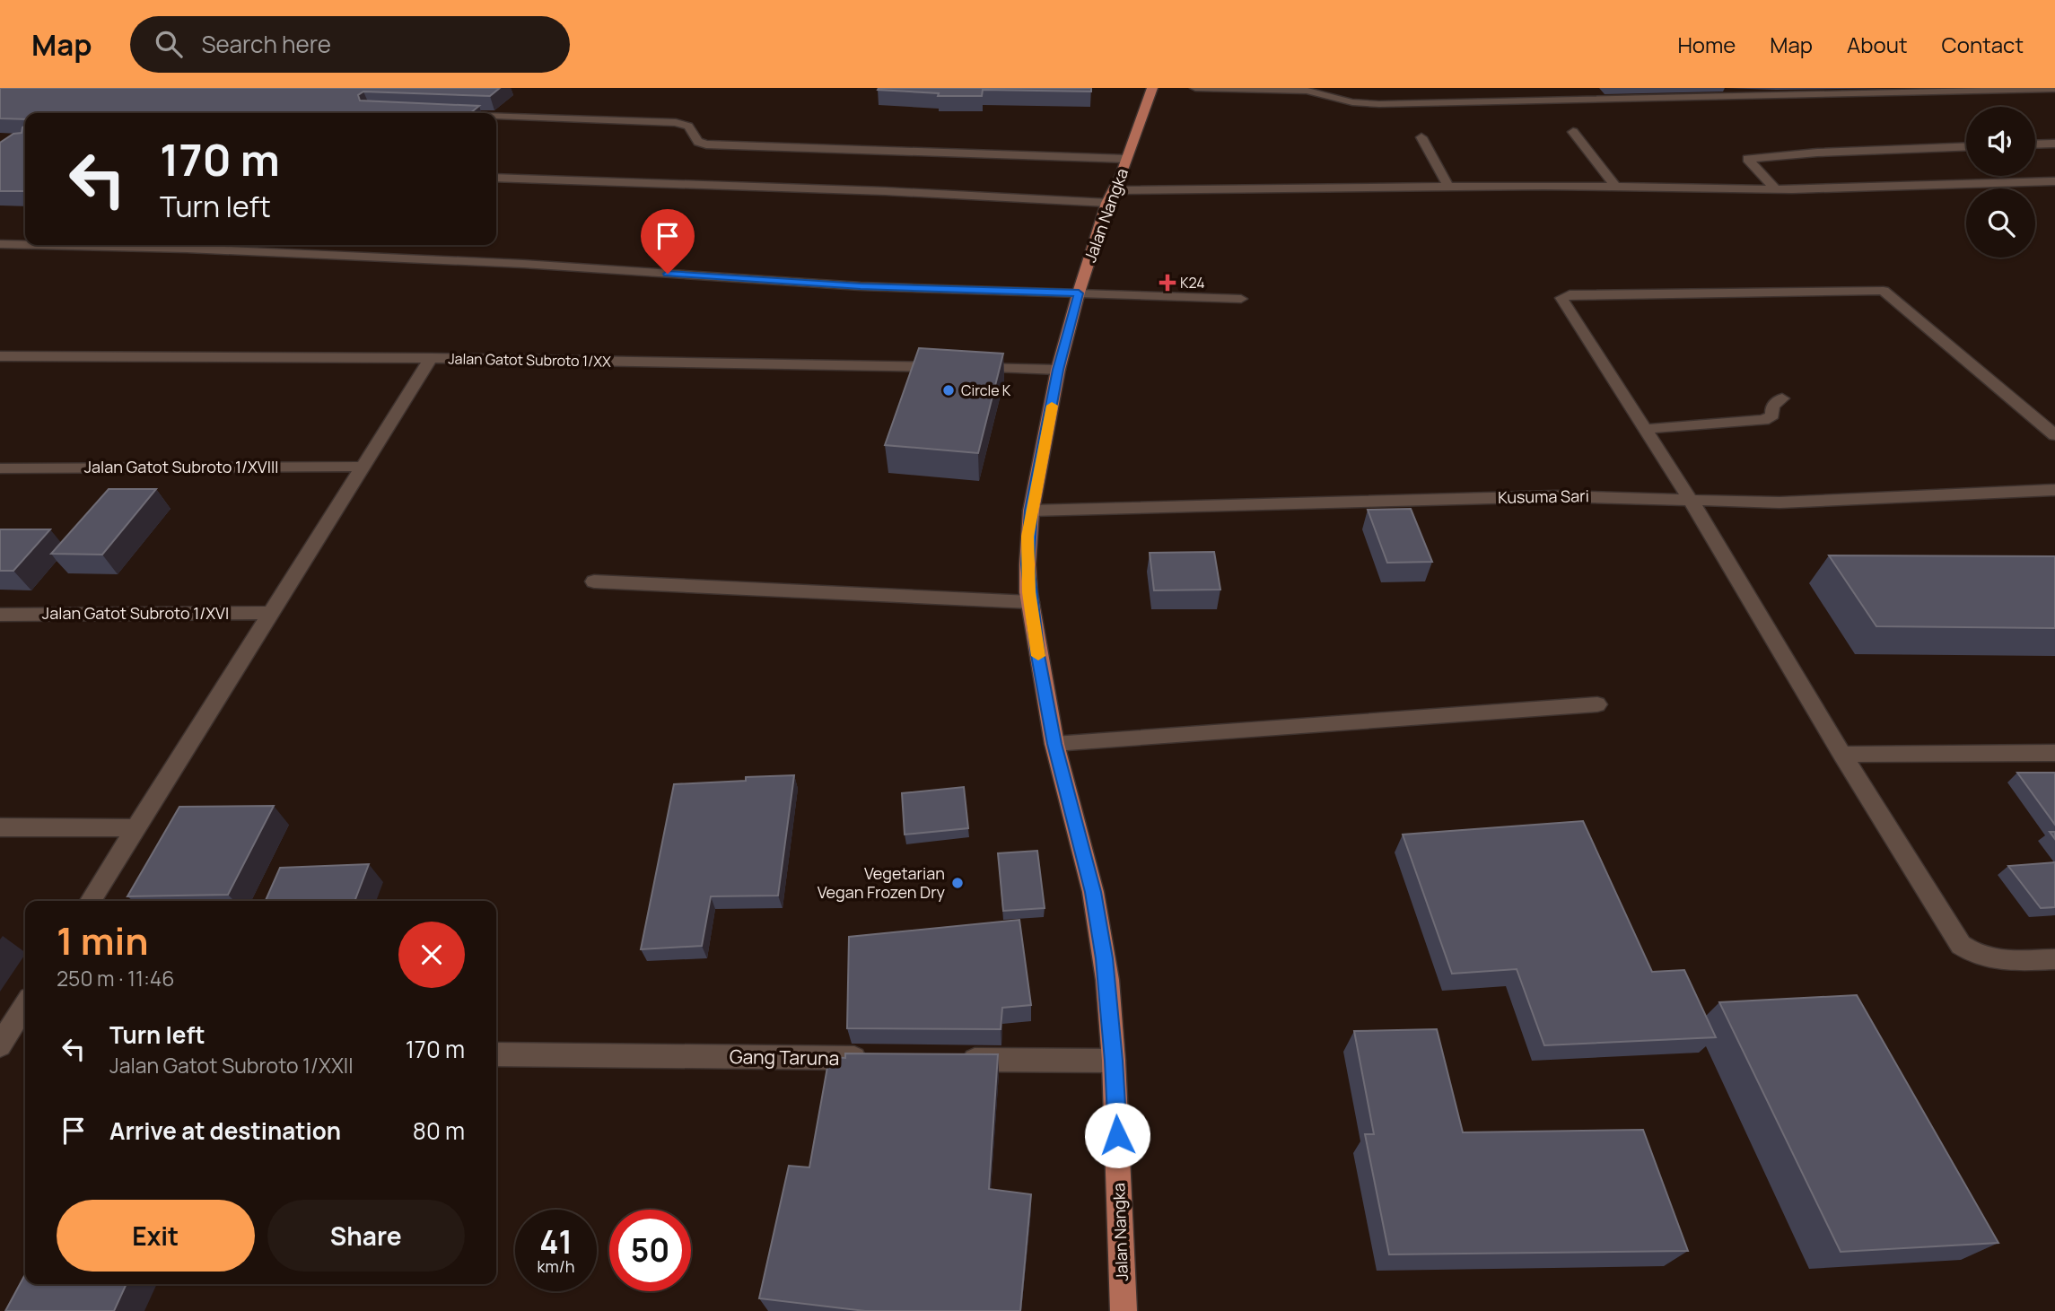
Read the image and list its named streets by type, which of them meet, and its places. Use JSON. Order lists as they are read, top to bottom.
{
  "streets": {
    "main road": ["Jalan Nangka"],
    "street": [
      "Jalan Gatot Subroto 1/XX",
      "Jalan Gatot Subroto 1/XVIII",
      "Kusuma Sari",
      "Jalan Gatot Subroto 1/XVI",
      "Gang Taruna"
    ]
  },
  "crossings": [
    ["Jalan Nangka", "Jalan Gatot Subroto 1/XX"],
    ["Jalan Nangka", "Kusuma Sari"]
  ],
  "places": {
    "health": ["K24"],
    "other": ["Circle K", "Vegetarian Vegan Frozen Dry"]
  },
  "page": {
    "header": "Map",
    "search": "Search here",
    "nav": [
      "Home",
      "Map",
      "About",
      "Contact"
    ],
    "turn": ["170 m", "Turn left"],
    "heading": ["1 min", "250 m · 11:46"],
    "list": [
      {
        "name": "Turn left",
        "note": "Jalan Gatot Subroto 1/XXII",
        "value": "170 m"
      },
      {
        "name": "Arrive at destination",
        "value": "80 m"
      }
    ],
    "buttons": ["Exit", "Share"],
    "speed": "41 km/h",
    "limit": "50"
  }
}
